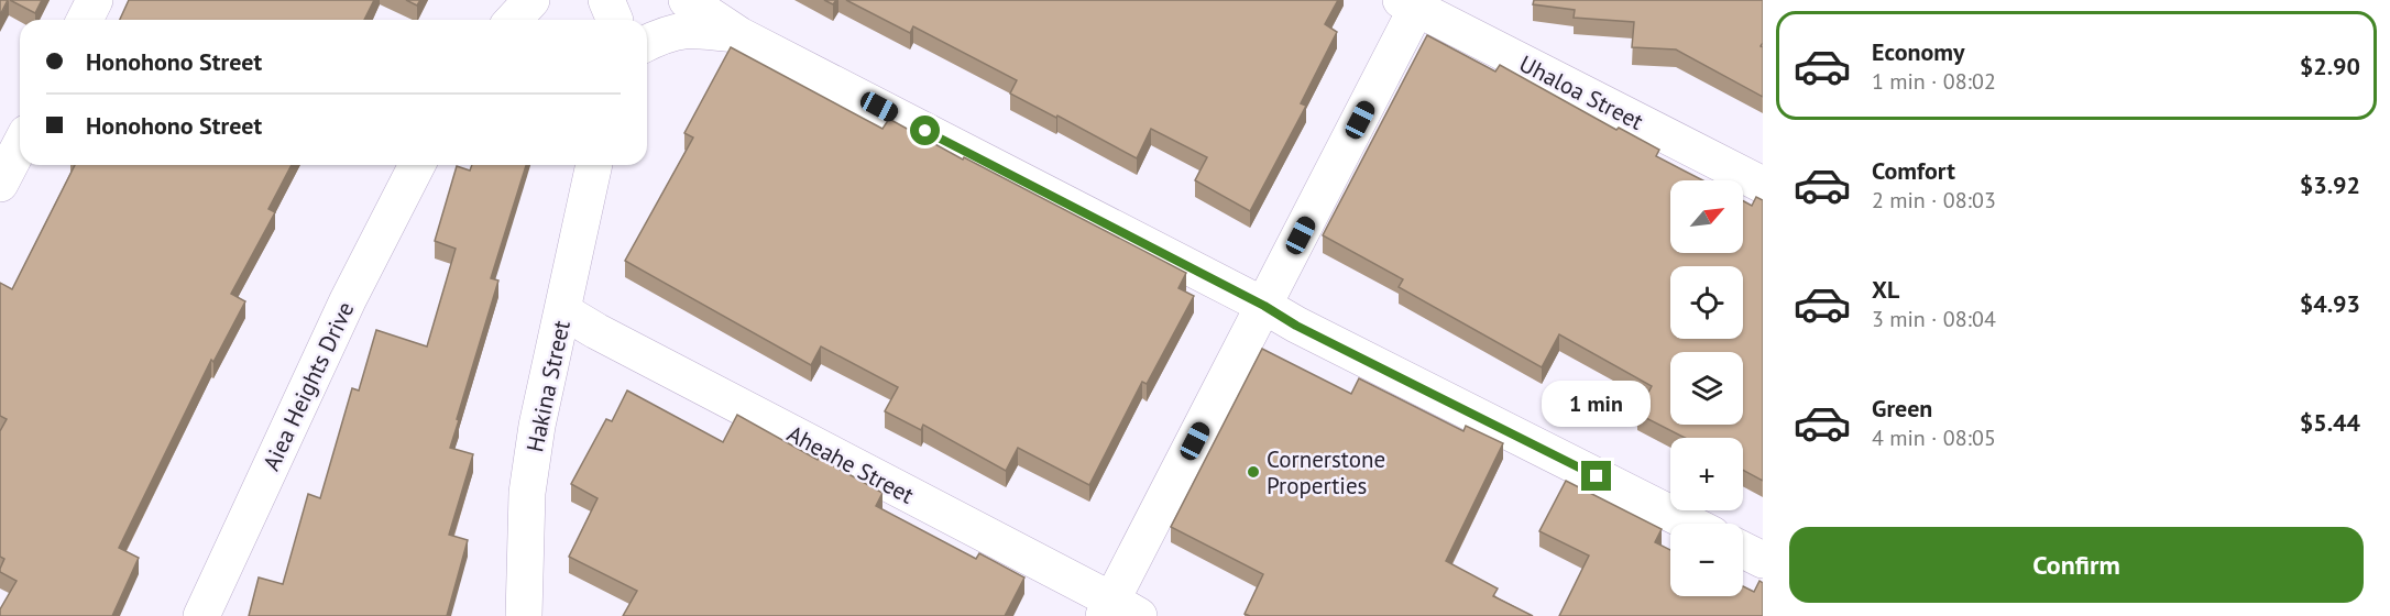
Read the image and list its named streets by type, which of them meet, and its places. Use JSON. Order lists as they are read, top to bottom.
{
  "streets": {
    "street": [
      "Uhaloa Street",
      "Aiea Heights Drive",
      "Hakina Street",
      "Aheahe Street"
    ]
  },
  "crossings": [
    ["Hakina Street", "Aheahe Street"]
  ],
  "places": ["Cornerstone Properties"],
  "north": "top right",
  "page": {
    "list": [
      {
        "name": "Economy",
        "note": "1 min · 08:02",
        "value": "$2.90"
      },
      {
        "name": "Comfort",
        "note": "2 min · 08:03",
        "value": "$3.92"
      },
      {
        "name": "XL",
        "note": "3 min · 08:04",
        "value": "$4.93"
      },
      {
        "name": "Green",
        "note": "4 min · 08:05",
        "value": "$5.44"
      }
    ],
    "banner": ["Honohono Street", "Honohono Street"],
    "map_buttons": ["+", "−"],
    "bubble": "1 min",
    "buttons": "Confirm"
  }
}
